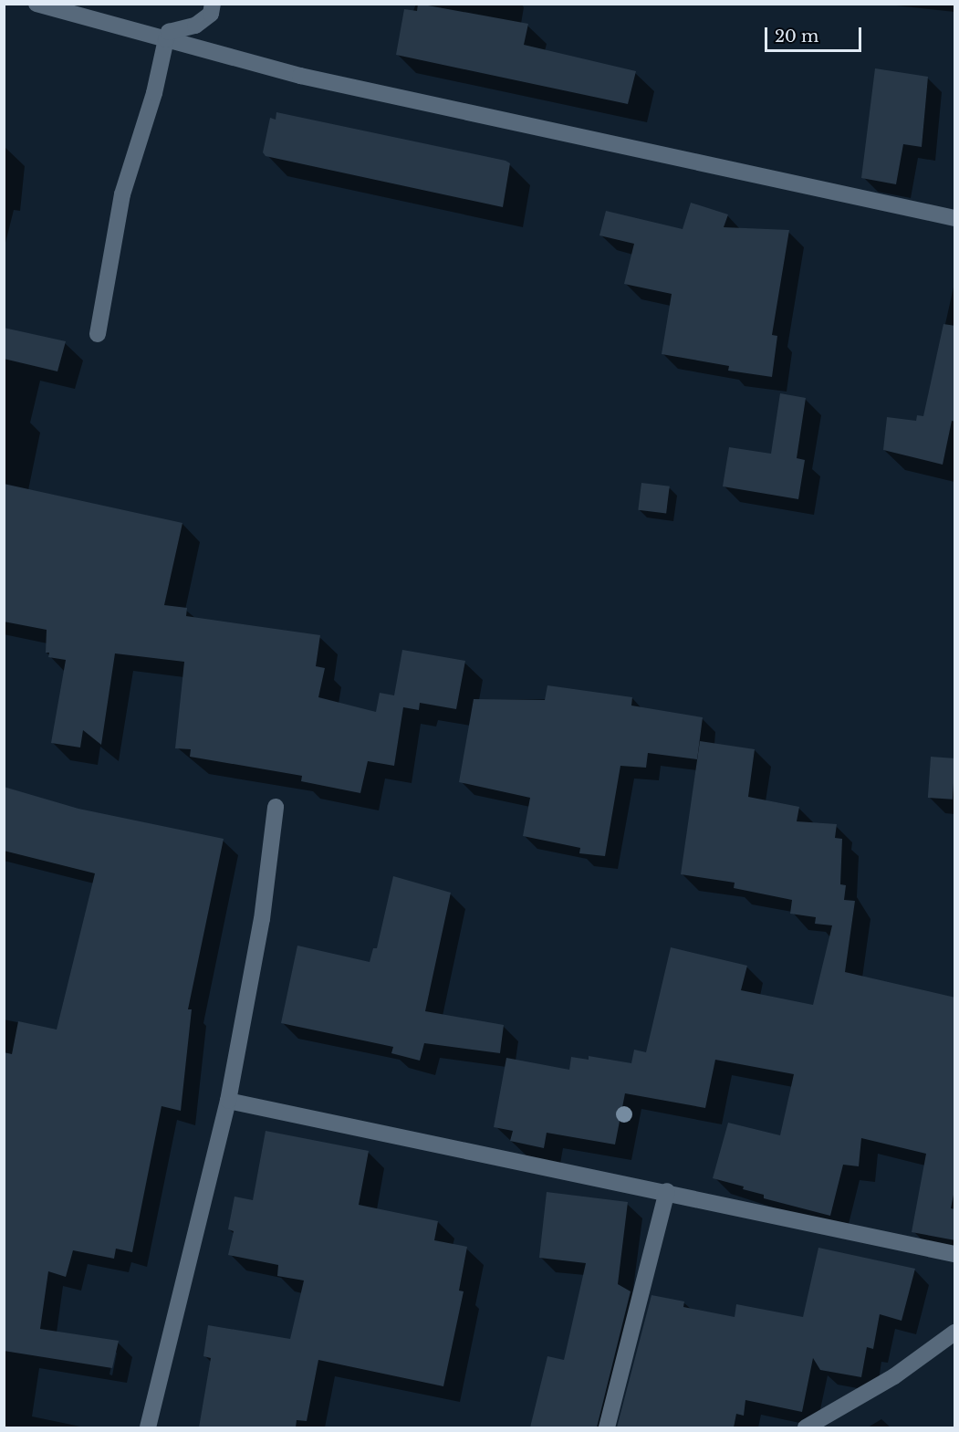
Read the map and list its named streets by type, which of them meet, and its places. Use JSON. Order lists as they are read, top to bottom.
{
  "scale_bar": "20 m"
}
